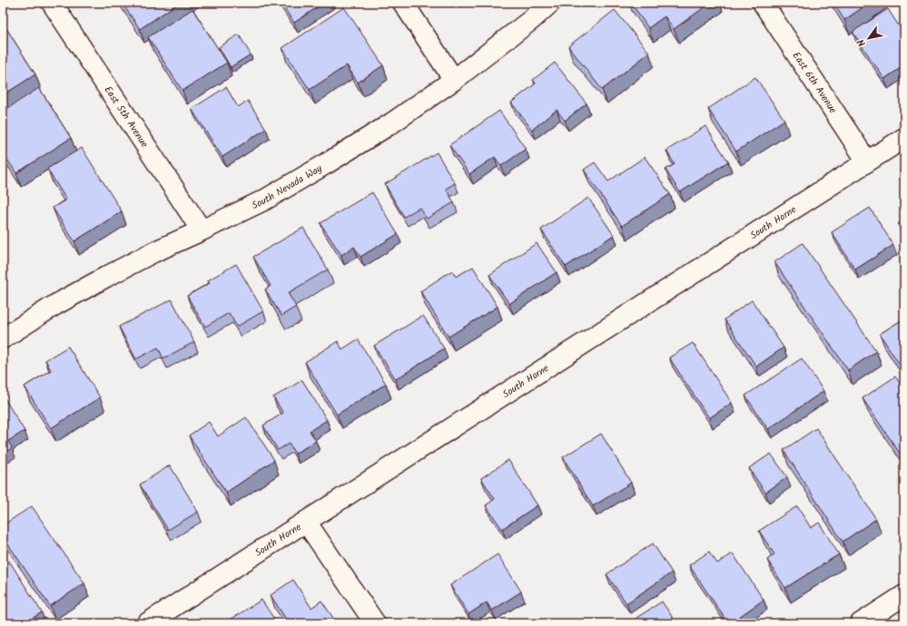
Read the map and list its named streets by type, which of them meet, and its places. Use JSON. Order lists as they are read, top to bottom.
{
  "streets": {
    "street": [
      "East 6th Avenue",
      "East 5th Avenue",
      "South Nevada Way",
      "South Horne"
    ]
  },
  "crossings": [
    ["East 6th Avenue", "South Horne"],
    ["East 5th Avenue", "South Nevada Way"]
  ],
  "north": "bottom left"
}
